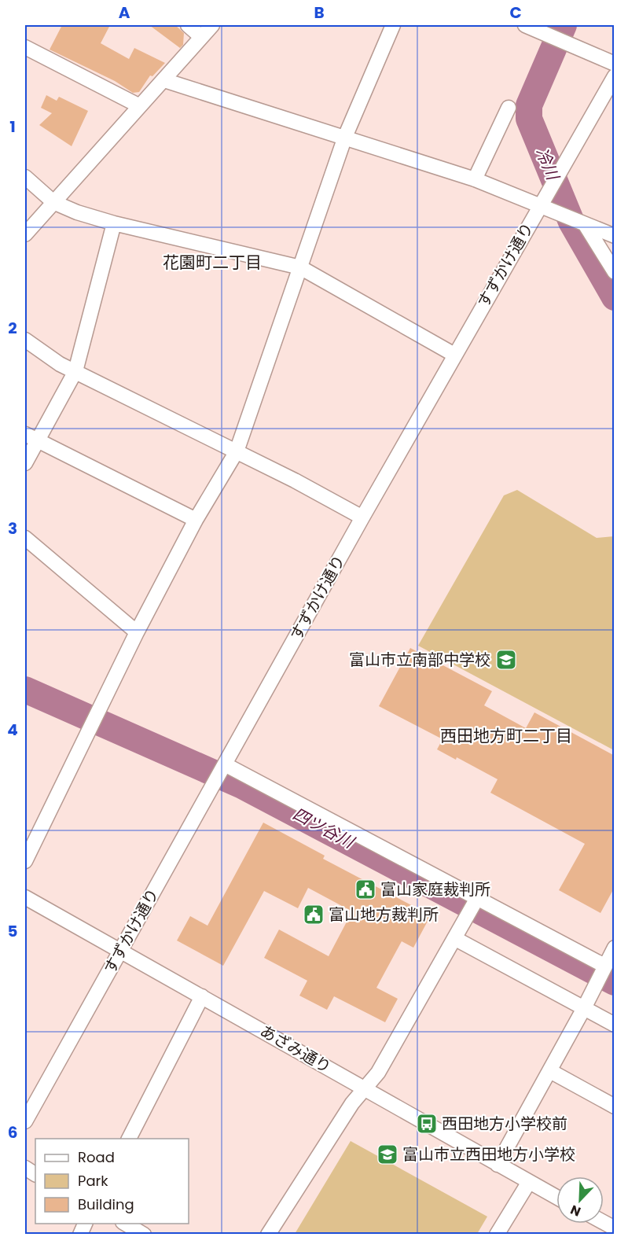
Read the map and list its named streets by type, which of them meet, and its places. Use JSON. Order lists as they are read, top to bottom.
{
  "streets": {
    "street": ["すずかけ通り", "あざみ通り"]
  },
  "crossings": [
    ["すずかけ通り", "あざみ通り"]
  ],
  "districts": ["花園町二丁目", "西田地方町二丁目"],
  "water": ["冷川", "四ツ谷川"],
  "places": {
    "school or university": ["富山市立南部中学校", "富山市立西田地方小学校"],
    "public building": ["富山家庭裁判所", "富山地方裁判所"],
    "bus stop": ["西田地方小学校前"]
  },
  "legend": ["Road", "Park", "Building"],
  "north": "bottom left",
  "grid": {
    "columns": ["A", "B", "C"],
    "rows": [
      "1",
      "2",
      "3",
      "4",
      "5",
      "6"
    ]
  }
}
